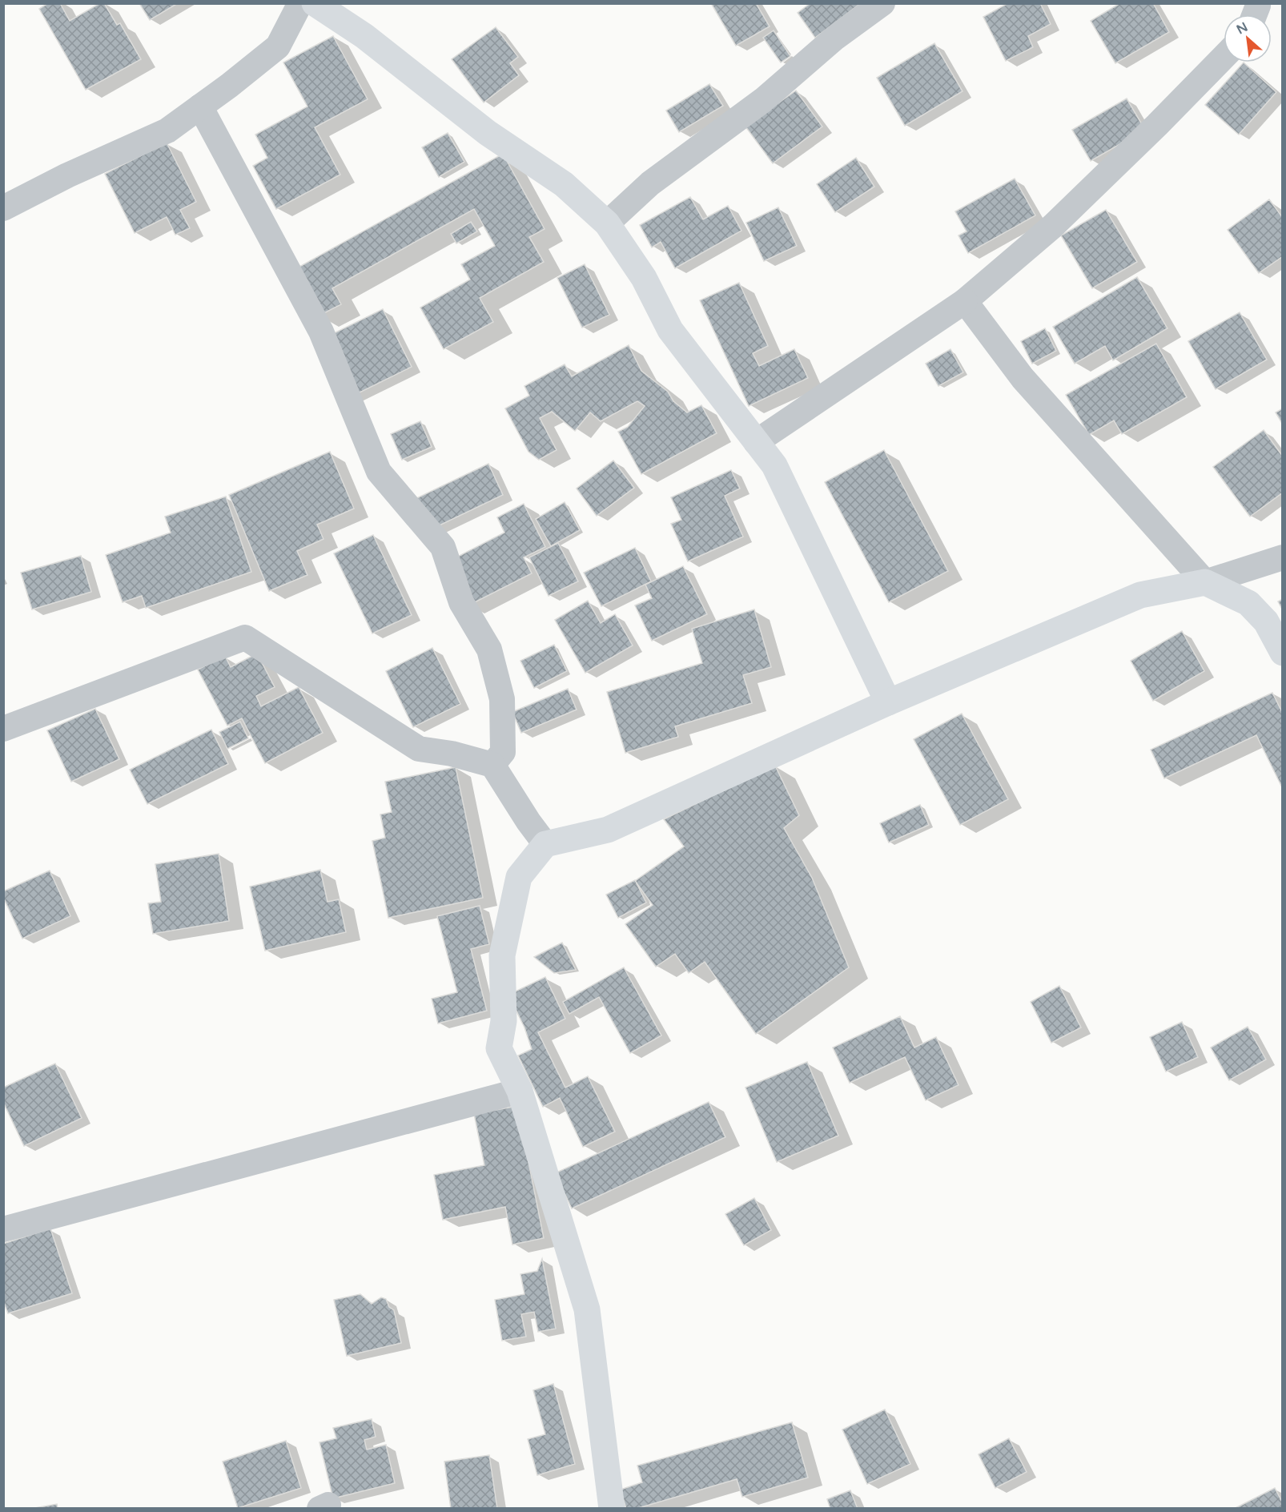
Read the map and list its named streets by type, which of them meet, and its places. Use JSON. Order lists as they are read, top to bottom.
{
  "north": "top left"
}
